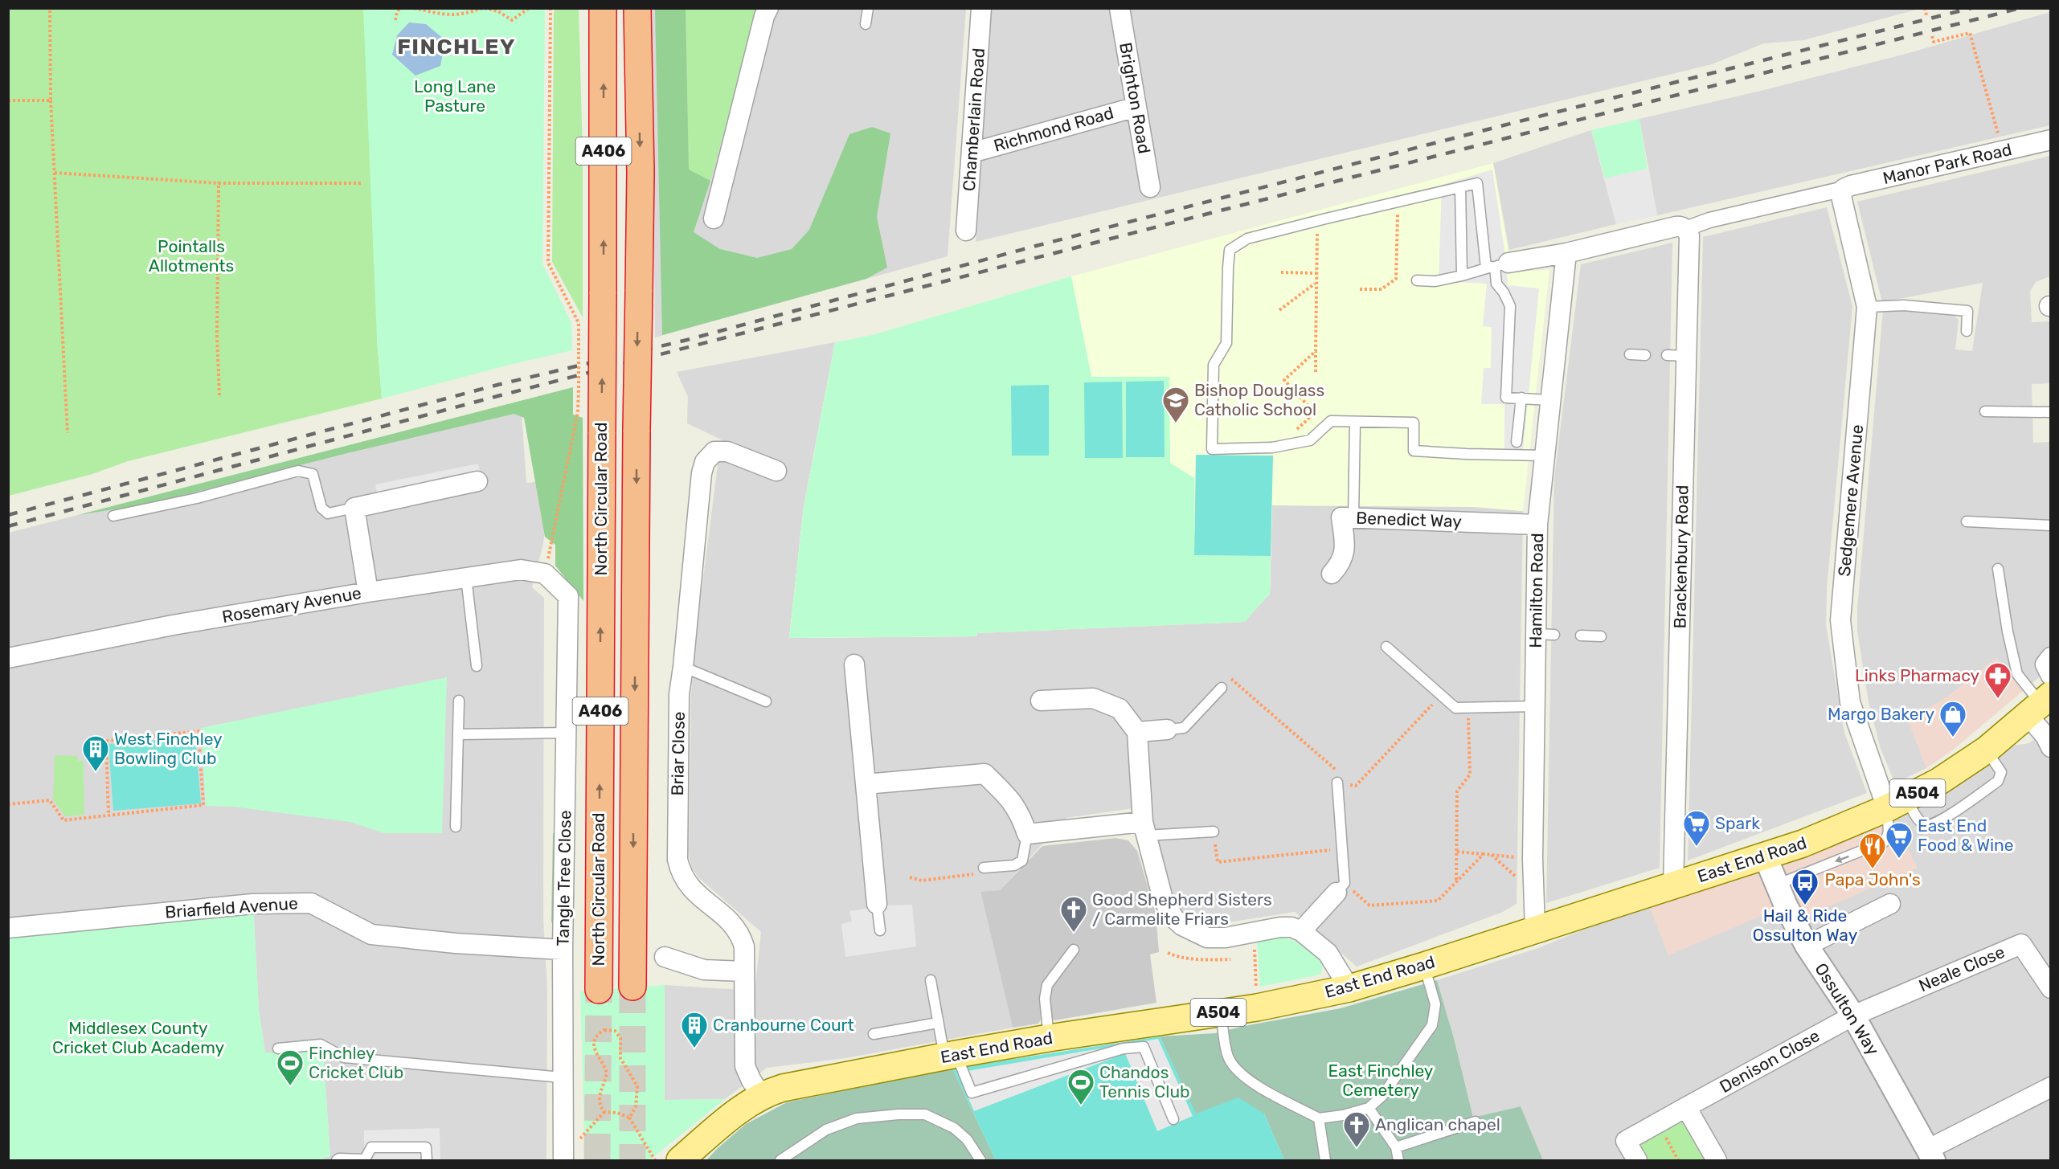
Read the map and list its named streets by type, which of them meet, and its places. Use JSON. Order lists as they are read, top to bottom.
{
  "streets": {
    "highway": ["A406", "North Circular Road"],
    "main road": ["A504", "East End Road"],
    "street": [
      "Brighton Road",
      "Chamberlain Road",
      "Richmond Road",
      "Manor Park Road",
      "Sedgemere Avenue",
      "Benedict Way",
      "Brackenbury Road",
      "Hamilton Road",
      "Rosemary Avenue",
      "Briar Close",
      "Tangle Tree Close",
      "Briarfield Avenue",
      "Neale Close",
      "Ossulton Way",
      "Denison Close"
    ]
  },
  "crossings": [
    ["Brighton Road", "Richmond Road"],
    ["Chamberlain Road", "Richmond Road"],
    ["Manor Park Road", "Sedgemere Avenue"],
    ["Sedgemere Avenue", "East End Road"],
    ["Benedict Way", "Hamilton Road"],
    ["Brackenbury Road", "East End Road"],
    ["Hamilton Road", "East End Road"],
    ["Rosemary Avenue", "Tangle Tree Close"],
    ["Briar Close", "East End Road"],
    ["East End Road", "Ossulton Way"],
    ["Tangle Tree Close", "Briarfield Avenue"],
    ["Neale Close", "Ossulton Way"],
    ["Neale Close", "Denison Close"],
    ["Ossulton Way", "Denison Close"]
  ],
  "districts": ["FINCHLEY"],
  "parks": [
    "Long Lane Pasture",
    "Pointalls Allotments",
    "Middlesex County Cricket Club Academy",
    "East Finchley Cemetery"
  ],
  "places": {
    "school or university": ["Bishop Douglass Catholic School"],
    "pharmacy": ["Links Pharmacy"],
    "shop": ["Margo Bakery"],
    "building": ["West Finchley Bowling Club", "Cranbourne Court"],
    "supermarket": ["Spark", "East End Food & Wine"],
    "restaurant": ["Papa John's"],
    "bus stop": ["Hail & Ride Ossulton Way"],
    "church": ["Good Shepherd Sisters / Carmelite Friars", "Anglican chapel"],
    "sports": ["Finchley Cricket Club", "Chandos Tennis Club"]
  }
}
